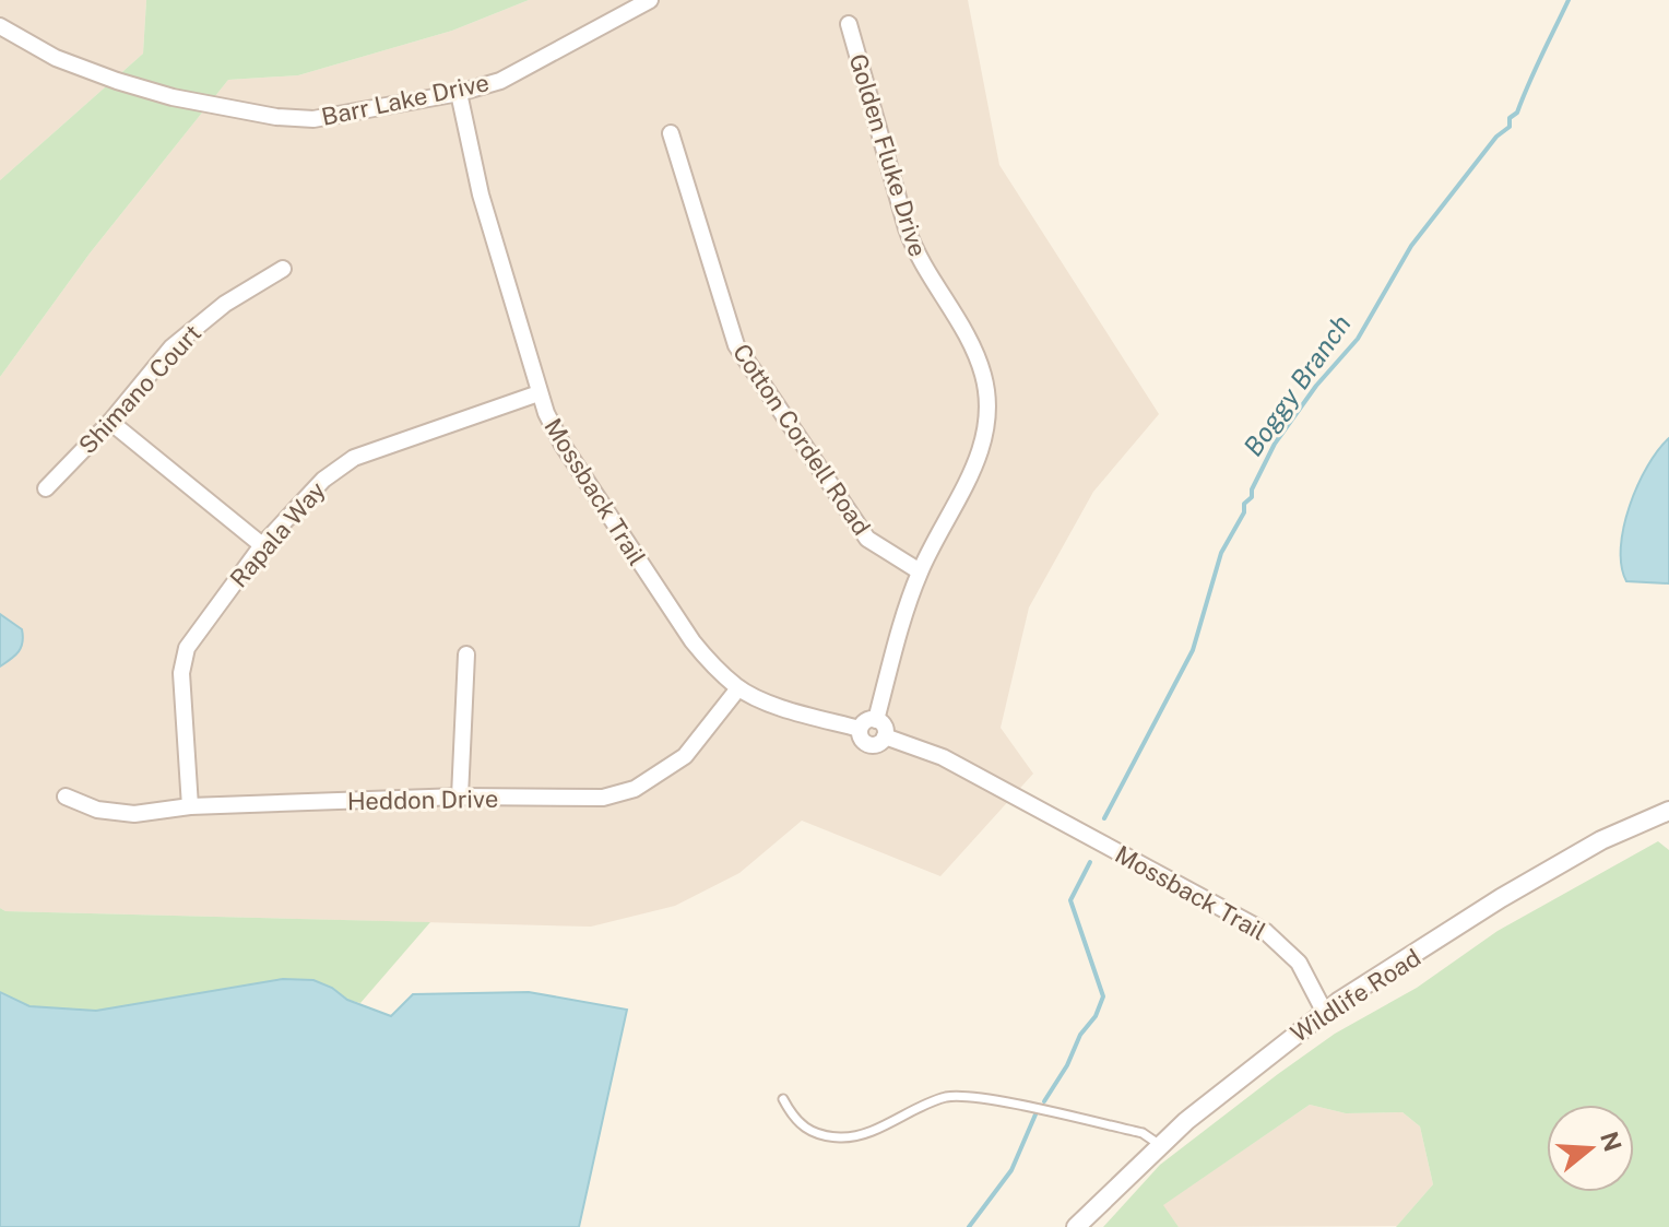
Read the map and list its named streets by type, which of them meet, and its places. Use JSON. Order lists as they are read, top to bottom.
{
  "streets": {
    "street": [
      "Barr Lake Drive",
      "Golden Fluke Drive",
      "Shimano Court",
      "Cotton Cordell Road",
      "Mossback Trail",
      "Rapala Way",
      "Heddon Drive",
      "Wildlife Road"
    ]
  },
  "crossings": [
    ["Barr Lake Drive", "Mossback Trail"],
    ["Golden Fluke Drive", "Cotton Cordell Road"],
    ["Golden Fluke Drive", "Mossback Trail"],
    ["Mossback Trail", "Rapala Way"],
    ["Mossback Trail", "Heddon Drive"],
    ["Mossback Trail", "Wildlife Road"],
    ["Rapala Way", "Heddon Drive"]
  ],
  "water": ["Boggy Branch"],
  "north": "right"
}
